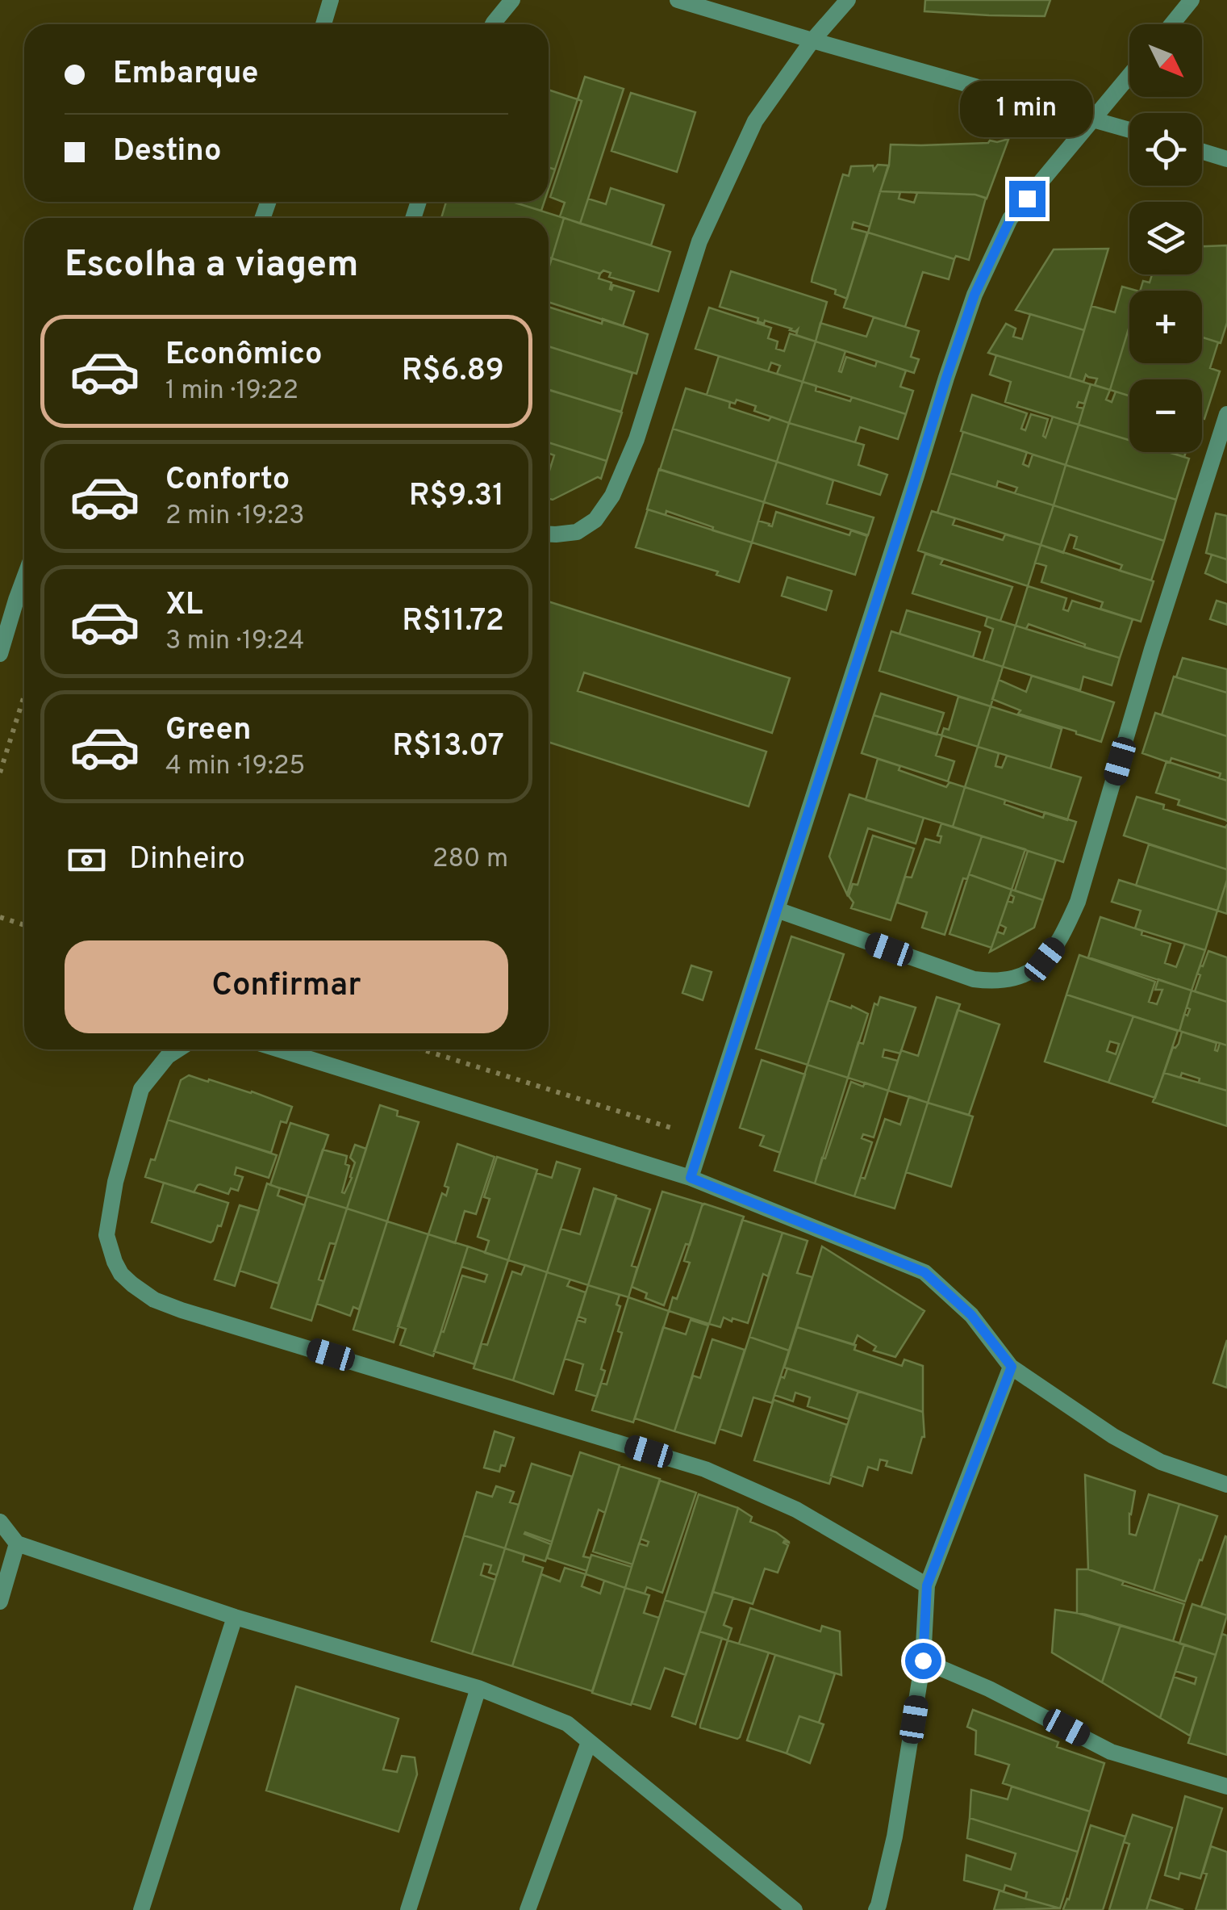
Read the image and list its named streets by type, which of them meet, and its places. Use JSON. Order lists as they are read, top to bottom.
{
  "north": "bottom right",
  "page": {
    "map_buttons": ["+", "−"],
    "banner": ["Embarque", "Destino"],
    "bubble": "1 min",
    "heading": "Escolha a viagem",
    "list": [
      {
        "name": "Econômico",
        "note": "1 min · 19:22",
        "value": "R$6.89"
      },
      {
        "name": "Conforto",
        "note": "2 min · 19:23",
        "value": "R$9.31"
      },
      {
        "name": "XL",
        "note": "3 min · 19:24",
        "value": "R$11.72"
      },
      {
        "name": "Green",
        "note": "4 min · 19:25",
        "value": "R$13.07"
      }
    ],
    "pay": ["Dinheiro", "280 m"],
    "buttons": "Confirmar"
  }
}
